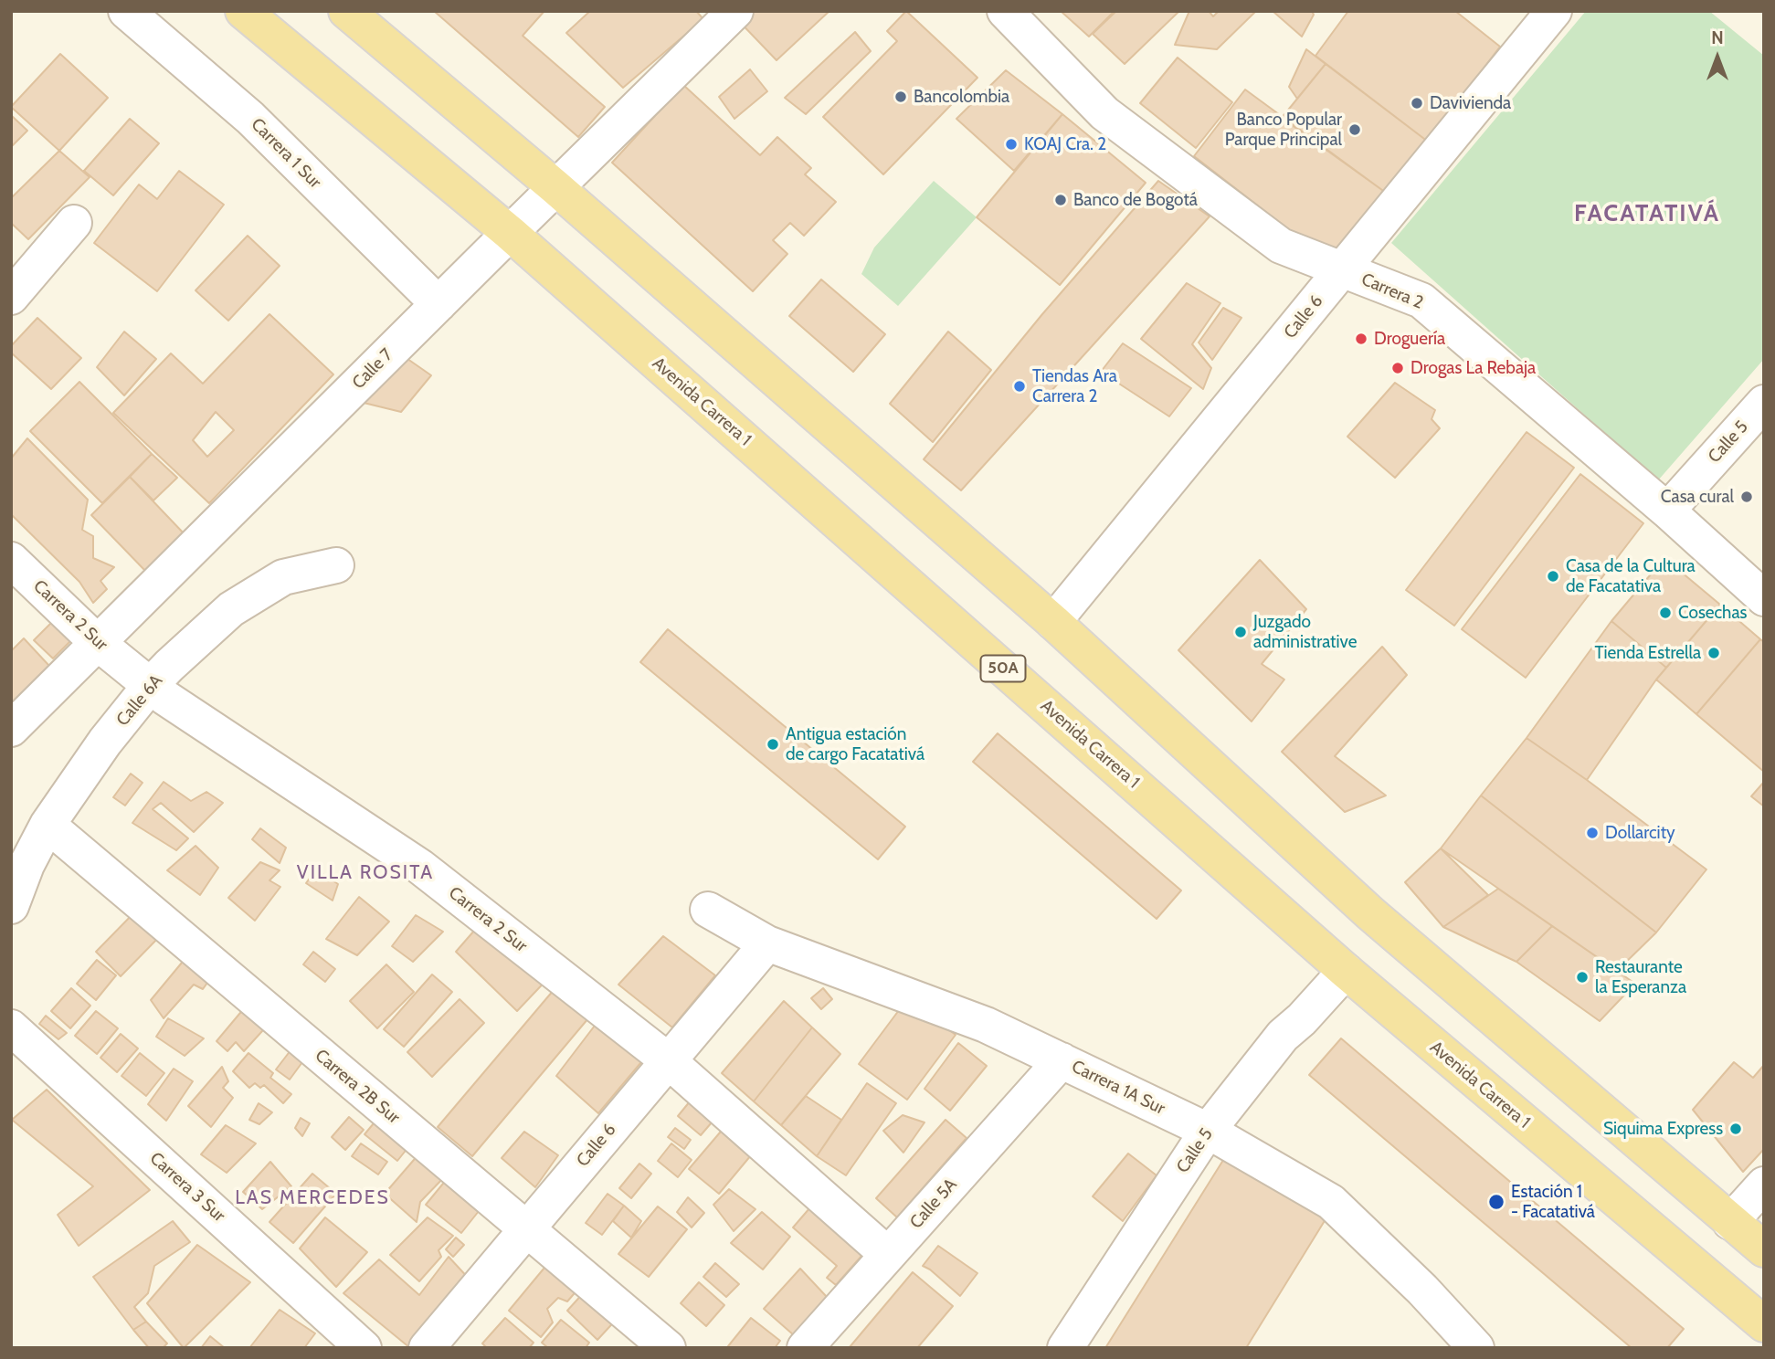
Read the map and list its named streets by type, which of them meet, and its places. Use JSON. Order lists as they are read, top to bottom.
{
  "streets": {
    "main road": ["Avenida Carrera 1", "50A"],
    "street": [
      "Carrera 1 Sur",
      "Carrera 2",
      "Calle 6",
      "Calle 7",
      "Calle 5",
      "Carrera 2 Sur",
      "Calle 6A",
      "Carrera 2B Sur",
      "Carrera 1A Sur",
      "Carrera 3 Sur",
      "Calle 5A"
    ]
  },
  "crossings": [
    ["Carrera 1 Sur", "Calle 7"],
    ["Carrera 2", "Calle 6"],
    ["Carrera 2", "Calle 5"],
    ["Calle 6", "Carrera 2 Sur"],
    ["Calle 6", "Carrera 2B Sur"],
    ["Calle 6", "Carrera 1A Sur"],
    ["Calle 7", "Avenida Carrera 1"],
    ["Calle 7", "Carrera 2 Sur"],
    ["Avenida Carrera 1", "Calle 5"],
    ["Calle 5", "Carrera 1A Sur"],
    ["Carrera 2 Sur", "Calle 6A"],
    ["Carrera 2 Sur", "Calle 5A"],
    ["Calle 6A", "Carrera 2B Sur"],
    ["Carrera 1A Sur", "Calle 5A"]
  ],
  "districts": ["FACATATIVÁ", "VILLA ROSITA", "LAS MERCEDES"],
  "places": [
    "Bancolombia",
    "Davivienda",
    "Banco Popular Parque Principal",
    "KOAJ Cra. 2",
    "Banco de Bogotá",
    "Droguería",
    "Drogas La Rebaja",
    "Tiendas Ara Carrera 2",
    "Casa cural",
    "Casa de la Cultura de Facatativa",
    "Cosechas",
    "Juzgado administrative",
    "Tienda Estrella",
    "Antigua estación de cargo Facatativá",
    "Dollarcity",
    "Restaurante la Esperanza",
    "Siquima Express",
    "Estación 1 - Facatativá"
  ],
  "north": "top"
}
